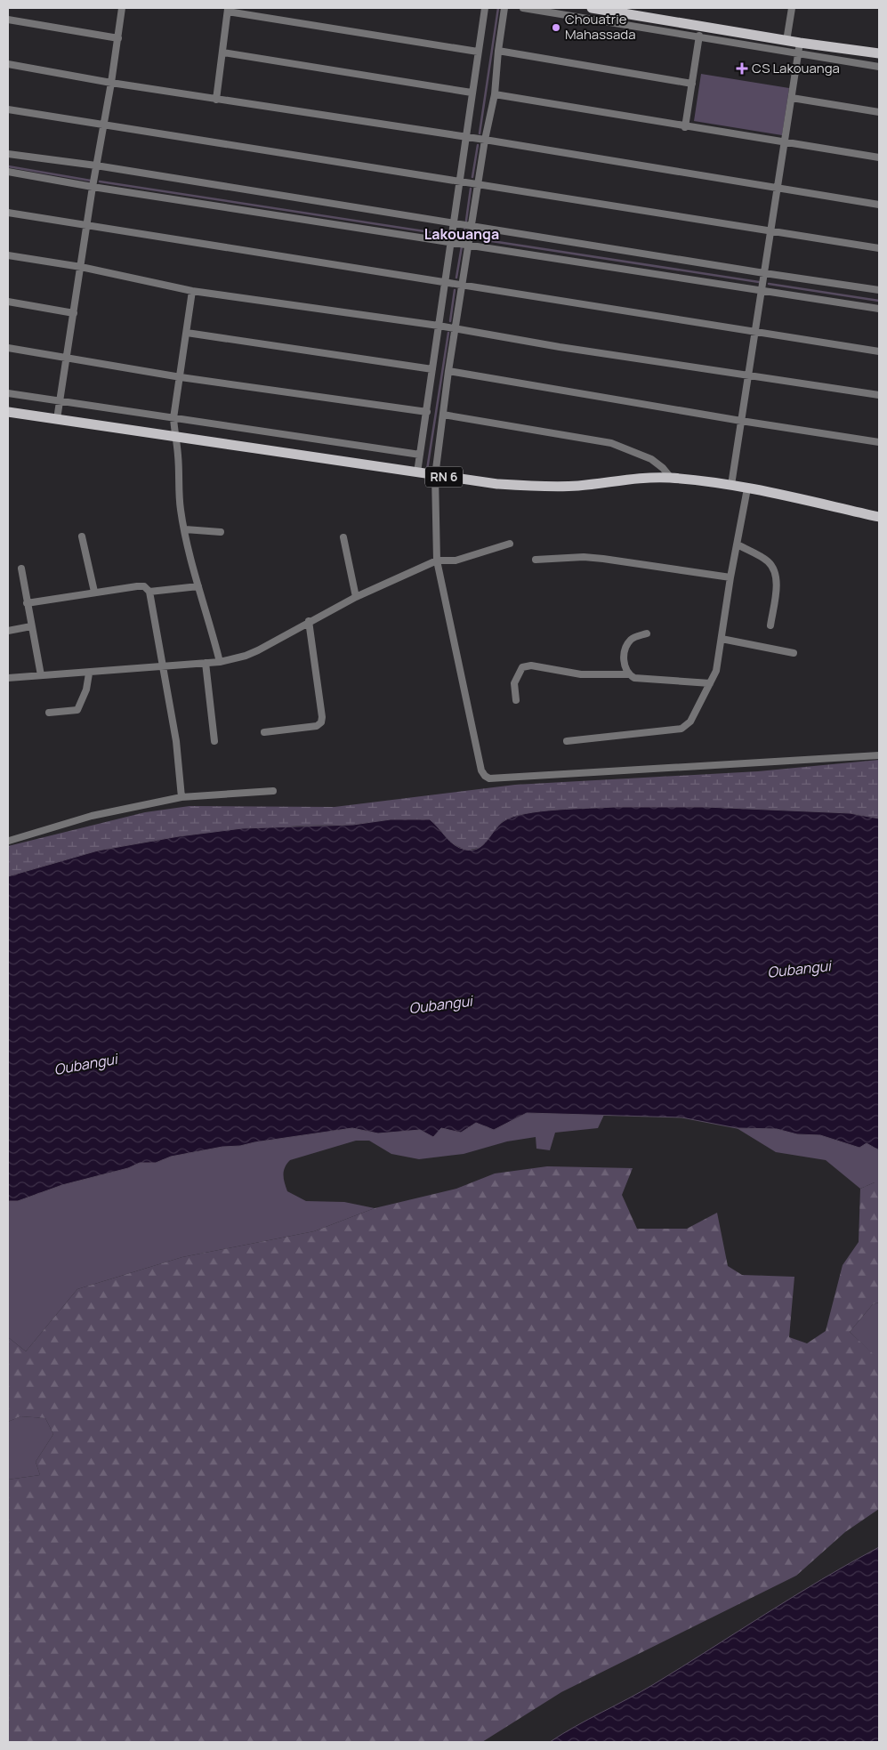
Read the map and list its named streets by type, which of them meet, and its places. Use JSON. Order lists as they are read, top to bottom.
{
  "streets": {
    "main road": ["RN 6"]
  },
  "districts": ["Lakouanga"],
  "water": ["Oubangui"],
  "places": {
    "other": ["Chouatrie Mahassada"],
    "health": ["CS Lakouanga"]
  }
}
